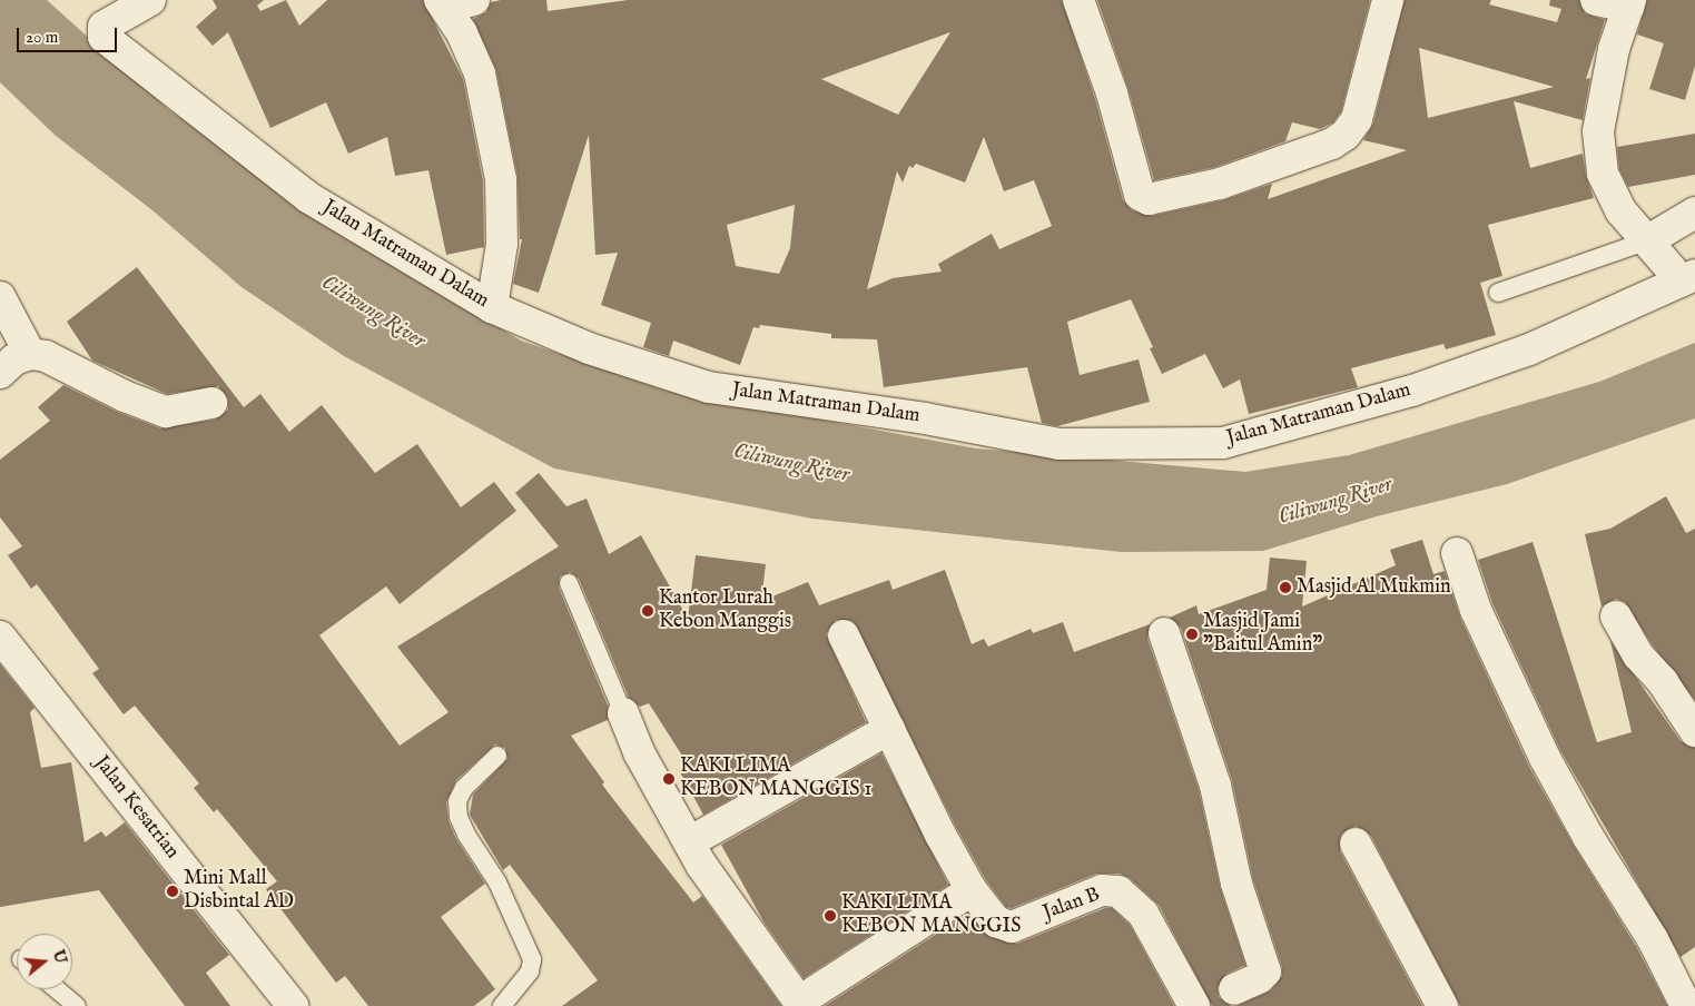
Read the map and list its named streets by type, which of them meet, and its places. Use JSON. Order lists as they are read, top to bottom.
{
  "streets": {
    "street": ["Jalan Matraman Dalam", "Jalan Kesatrian", "Jalan B"]
  },
  "water": ["Ciliwung River"],
  "places": [
    "Masjid Al Mukmin",
    "Kantor Lurah Kebon Manggis",
    "Masjid Jami \"Baitul Amin\"",
    "KAKI LIMA KEBON MANGGIS 1",
    "Mini Mall Disbintal AD",
    "KAKI LIMA KEBON MANGGIS"
  ],
  "scale_bar": "20 m",
  "north": "right"
}
